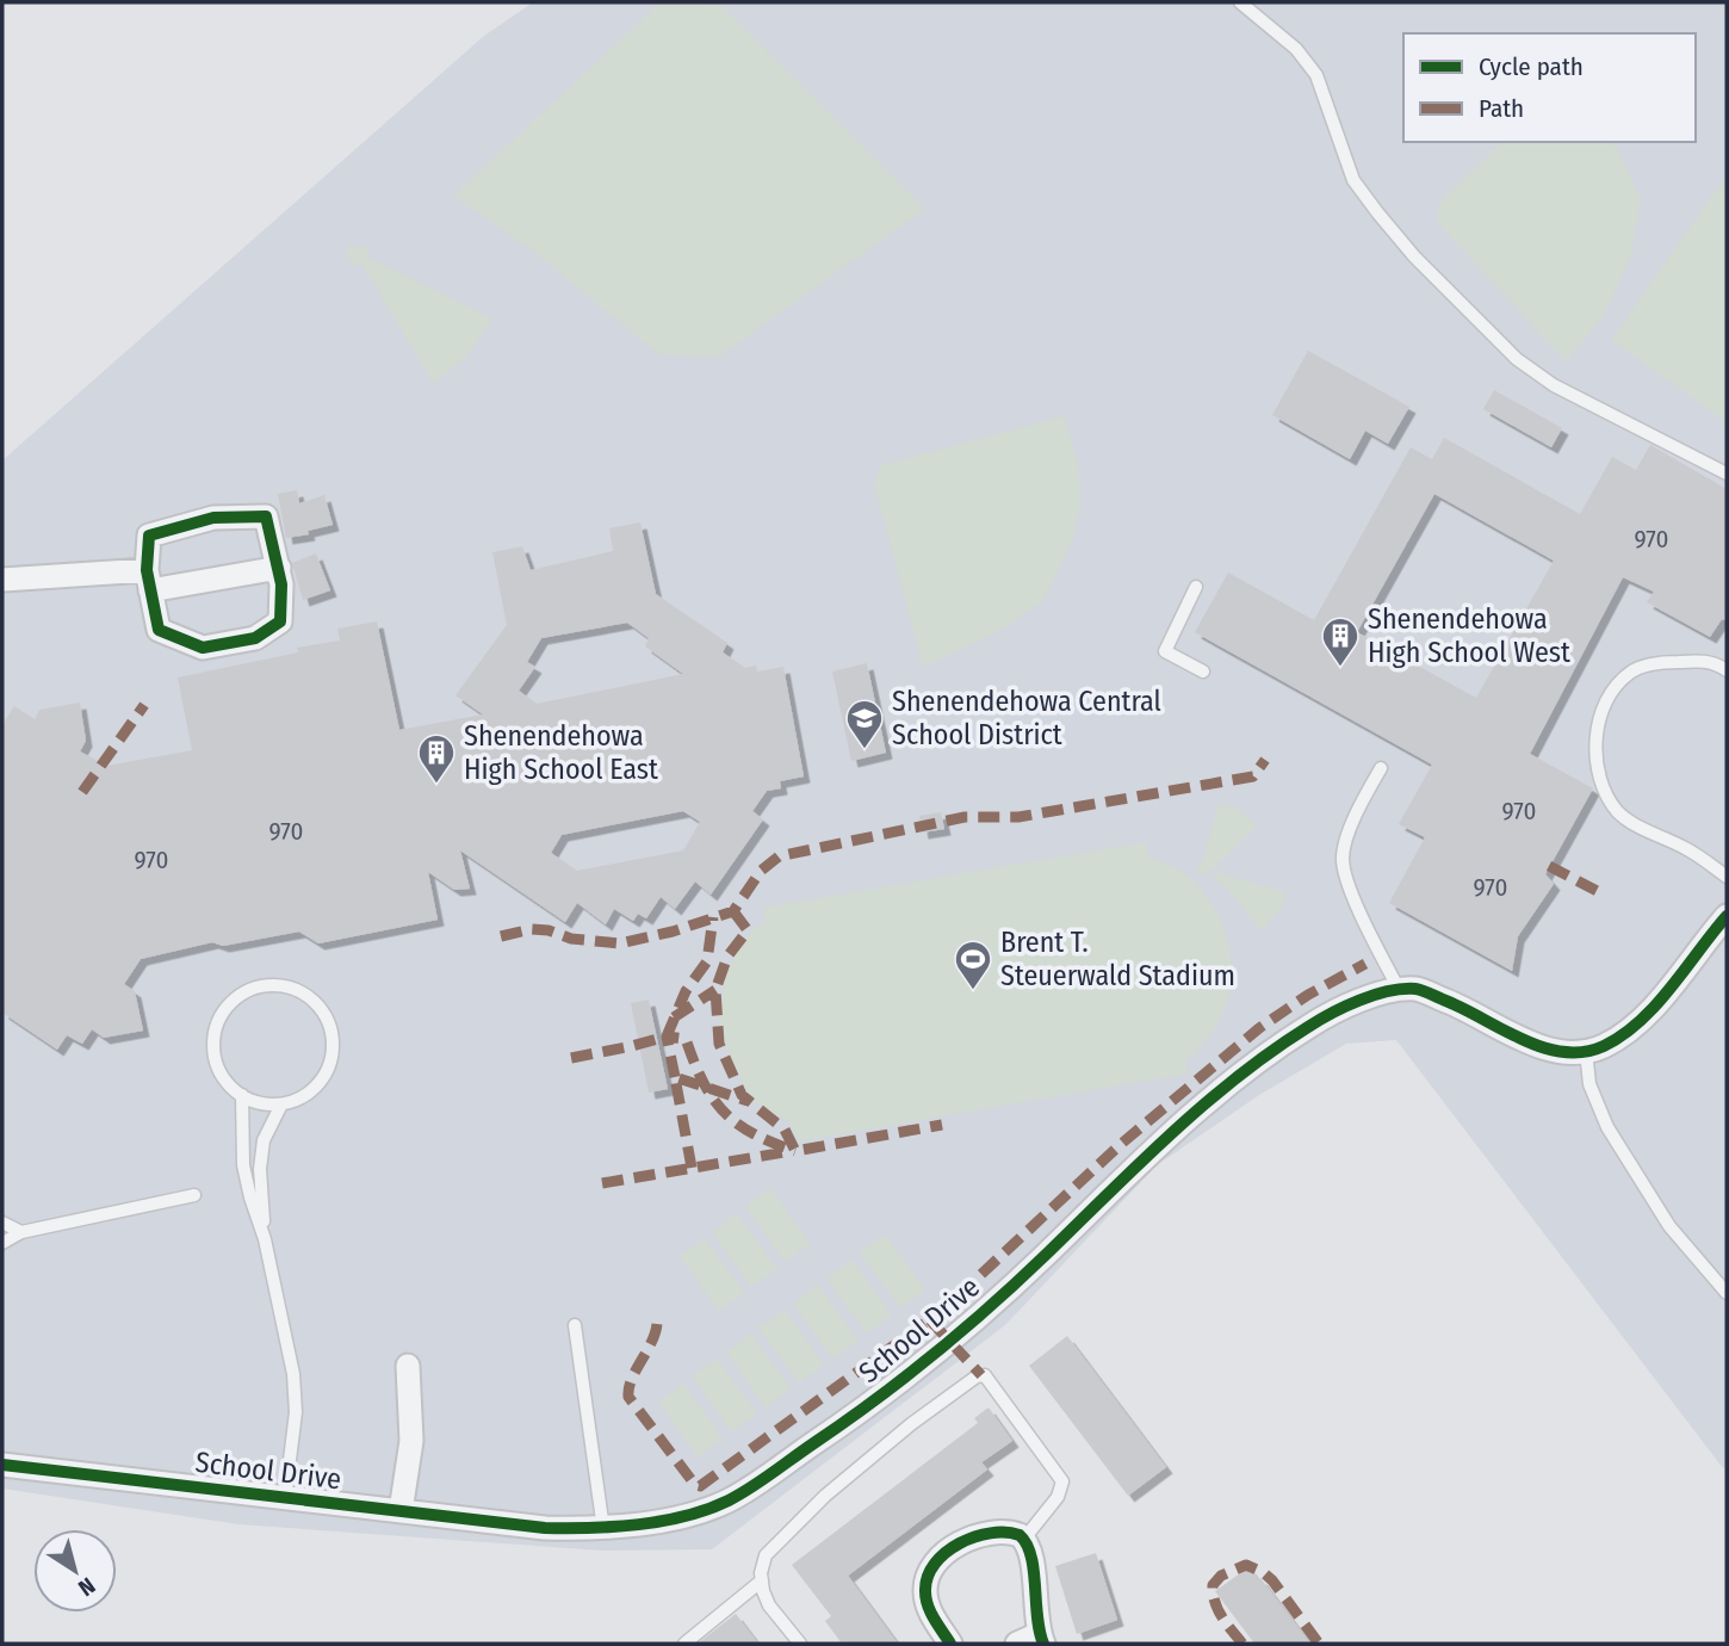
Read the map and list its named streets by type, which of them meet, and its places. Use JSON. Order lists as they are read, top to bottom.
{
  "streets": {
    "street": ["School Drive"]
  },
  "places": {
    "building": ["Shenendehowa High School West", "Shenendehowa High School East"],
    "school or university": ["Shenendehowa Central School District"],
    "sports": ["Brent T. Steuerwald Stadium"]
  },
  "house_numbers": [
    "970",
    "970",
    "970",
    "970",
    "970"
  ],
  "legend": ["Cycle path", "Path"],
  "north": "bottom right"
}
